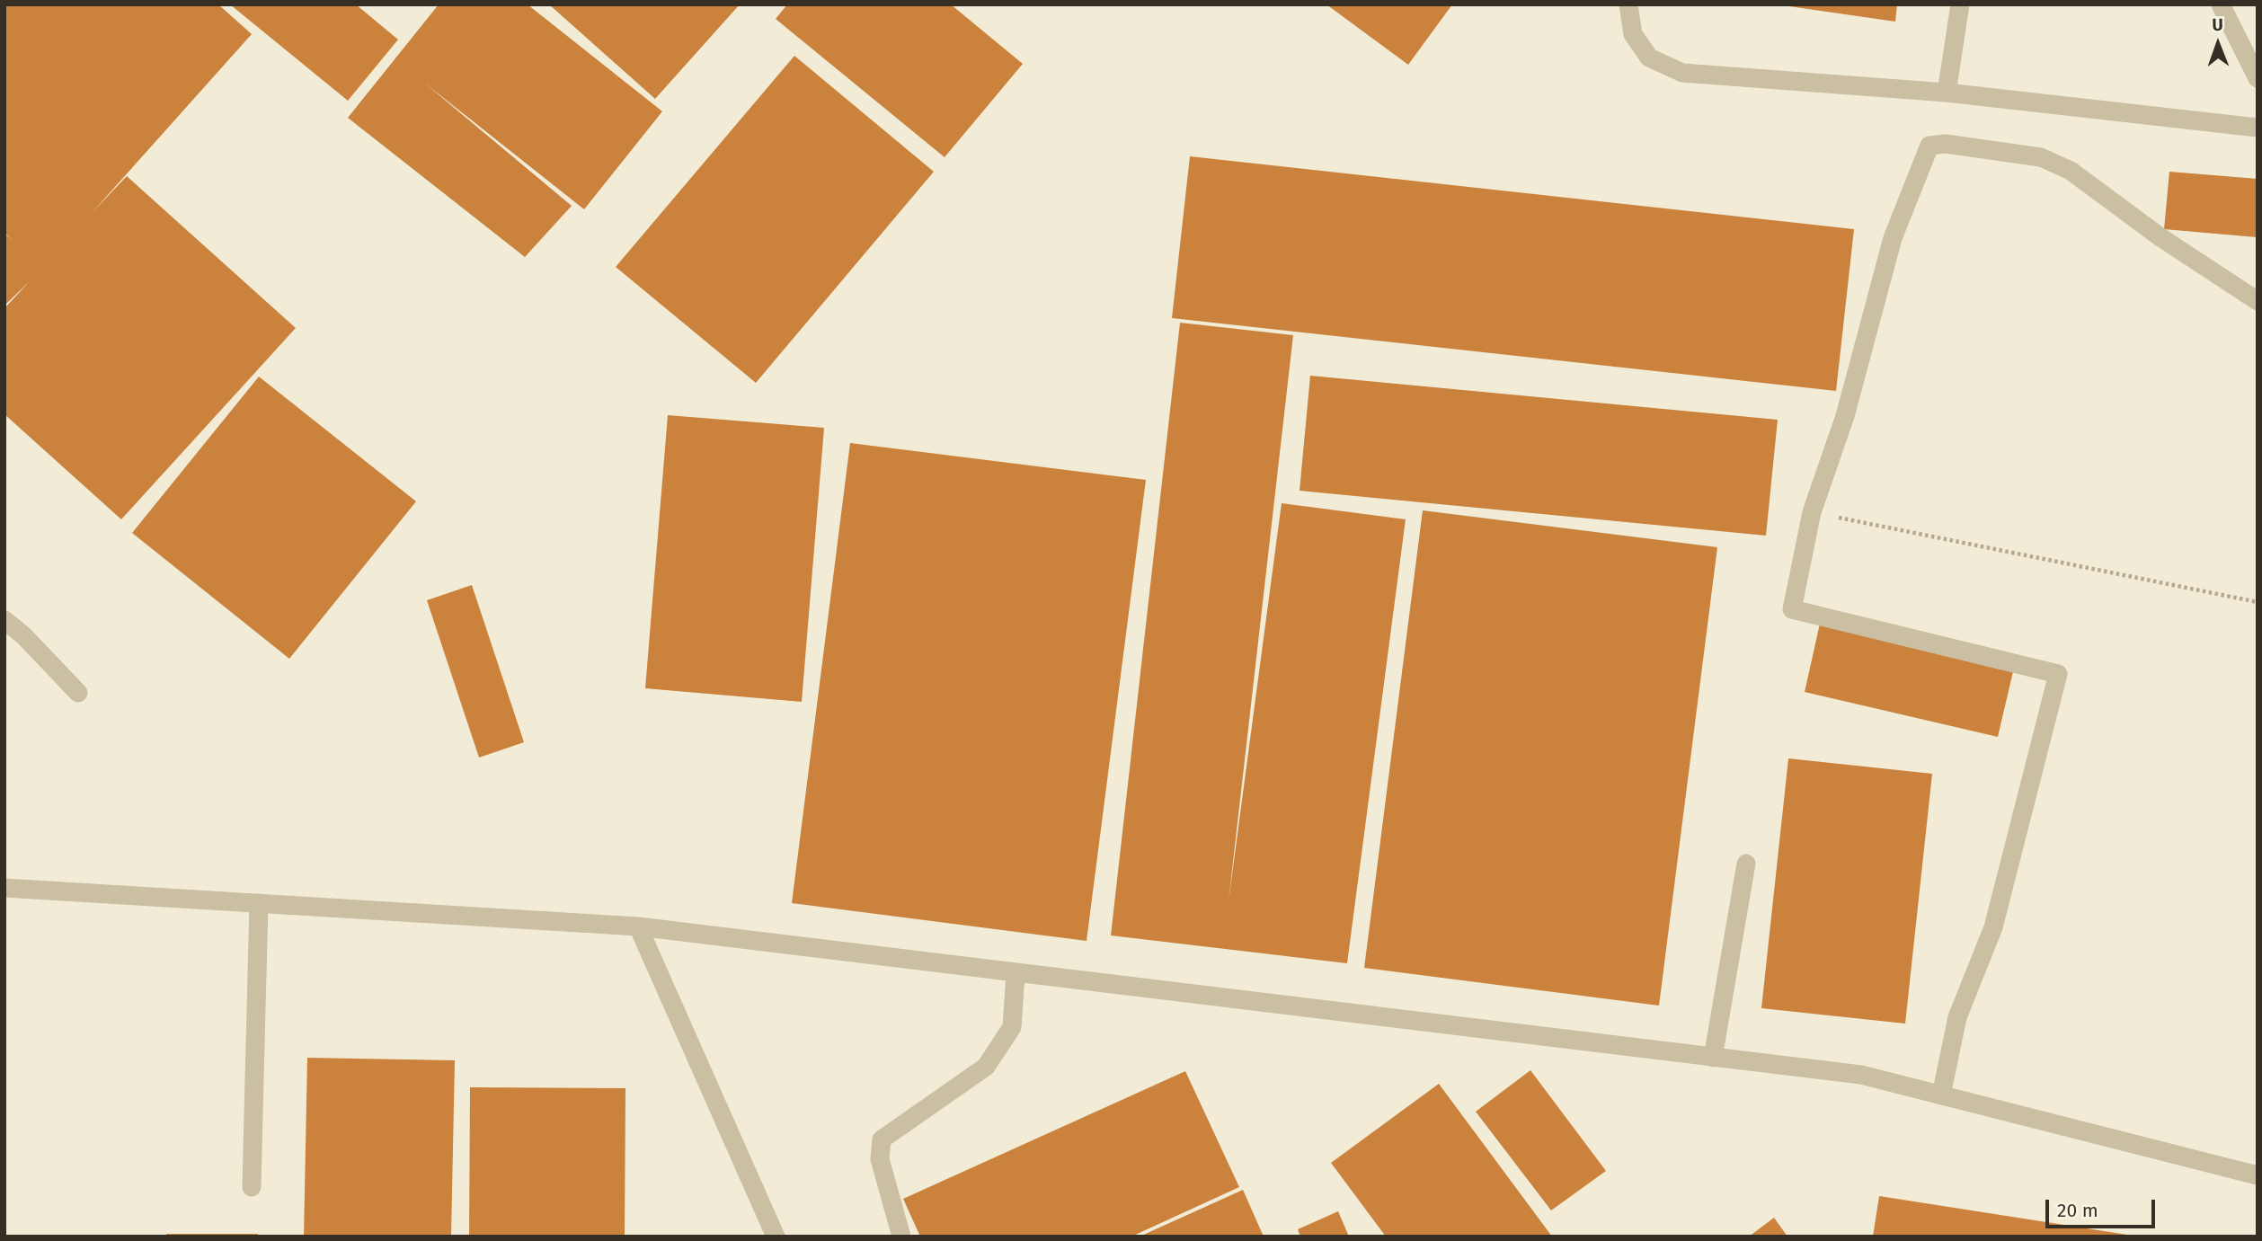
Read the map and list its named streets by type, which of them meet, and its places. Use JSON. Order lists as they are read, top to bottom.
{
  "scale_bar": "20 m",
  "north": "top"
}
